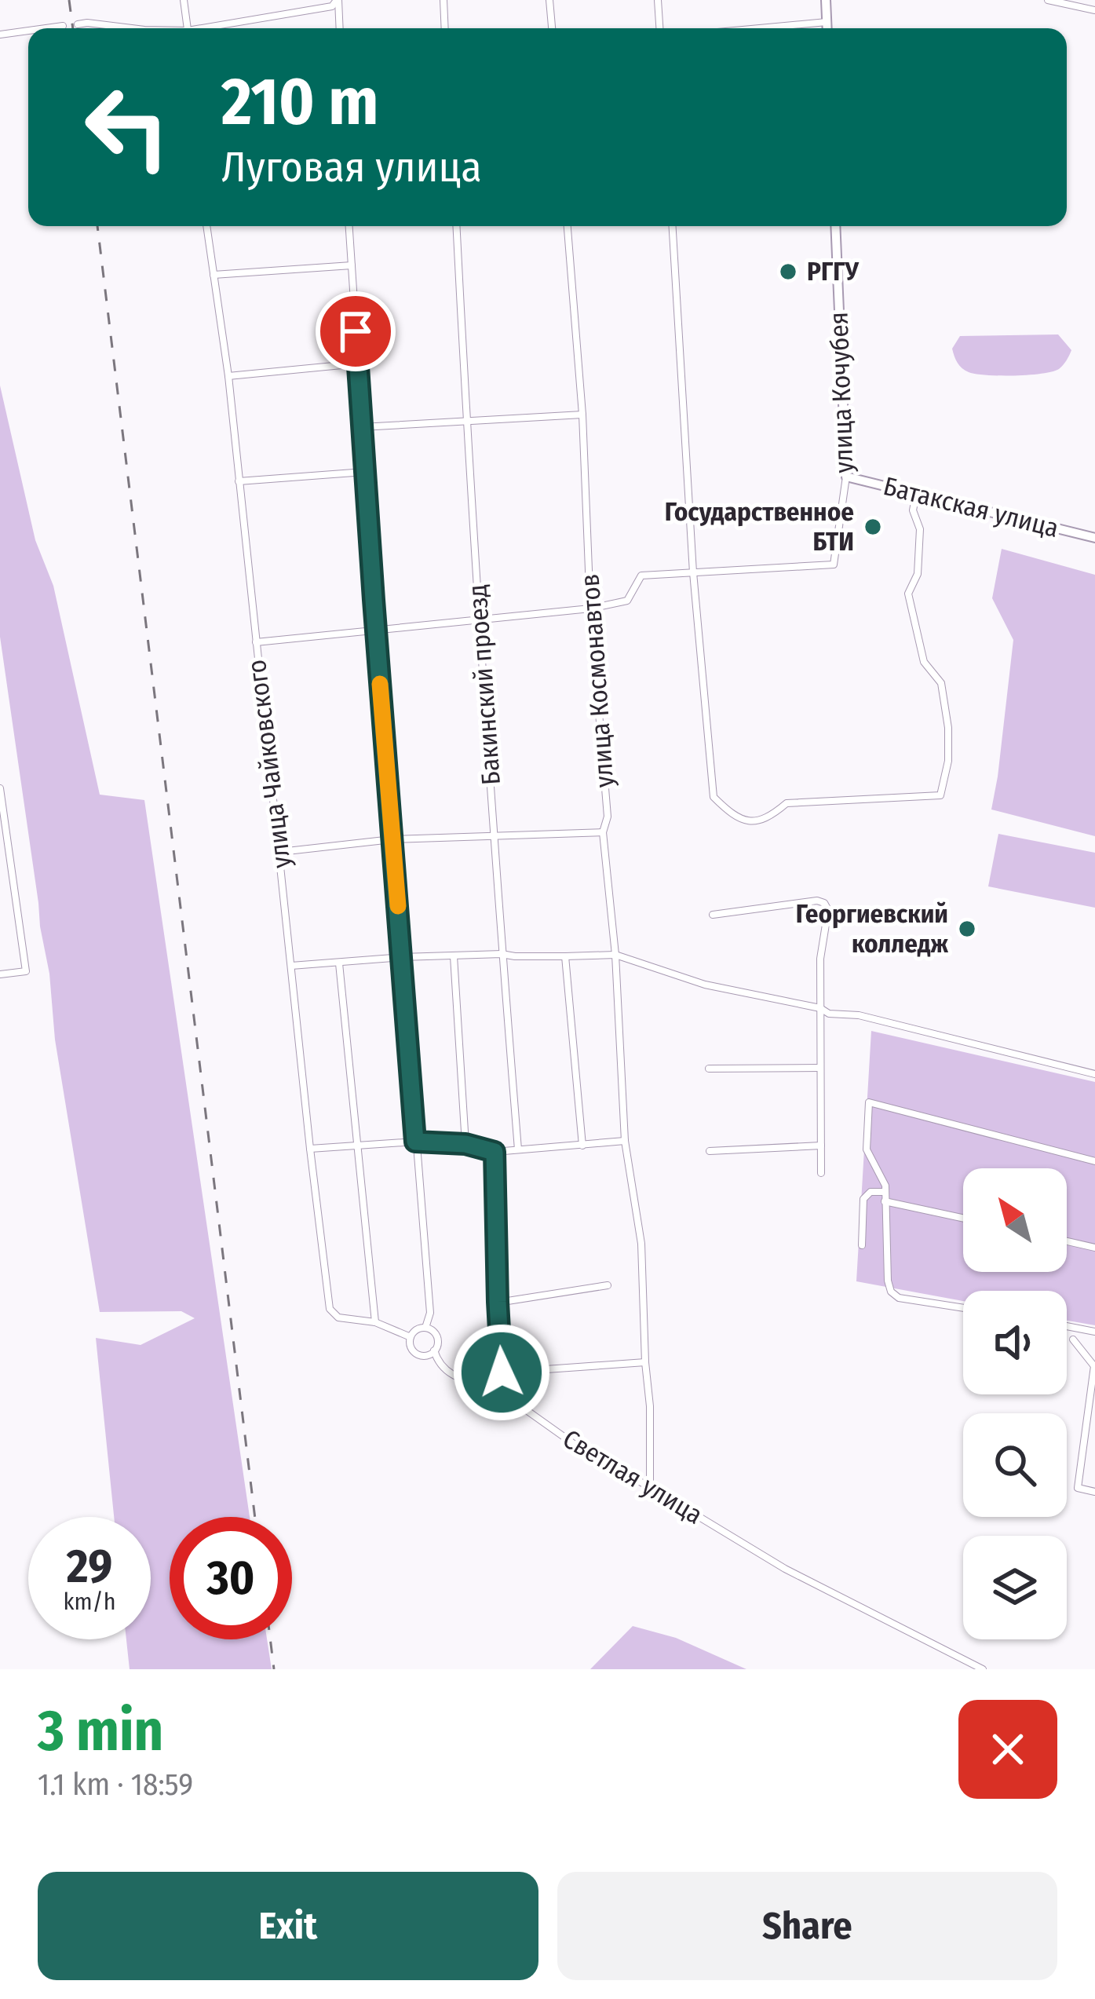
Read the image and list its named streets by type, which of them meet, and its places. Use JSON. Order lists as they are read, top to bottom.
{
  "streets": {
    "main road": ["улица Кочубея", "Батакская улица"],
    "street": [
      "улица Космонавтов",
      "Бакинский проезд",
      "улица Чайковского",
      "Светлая улица"
    ]
  },
  "crossings": [
    ["улица Кочубея", "Батакская улица"],
    ["улица Космонавтов", "Светлая улица"]
  ],
  "places": ["РГГУ", "Государственное БТИ", "Георгиевский колледж"],
  "north": "top left",
  "page": {
    "turn": ["210 m", "Луговая улица"],
    "speed": "29 km/h",
    "limit": "30",
    "heading": ["3 min", "1.1 km · 18:59"],
    "buttons": ["Exit", "Share"]
  }
}
